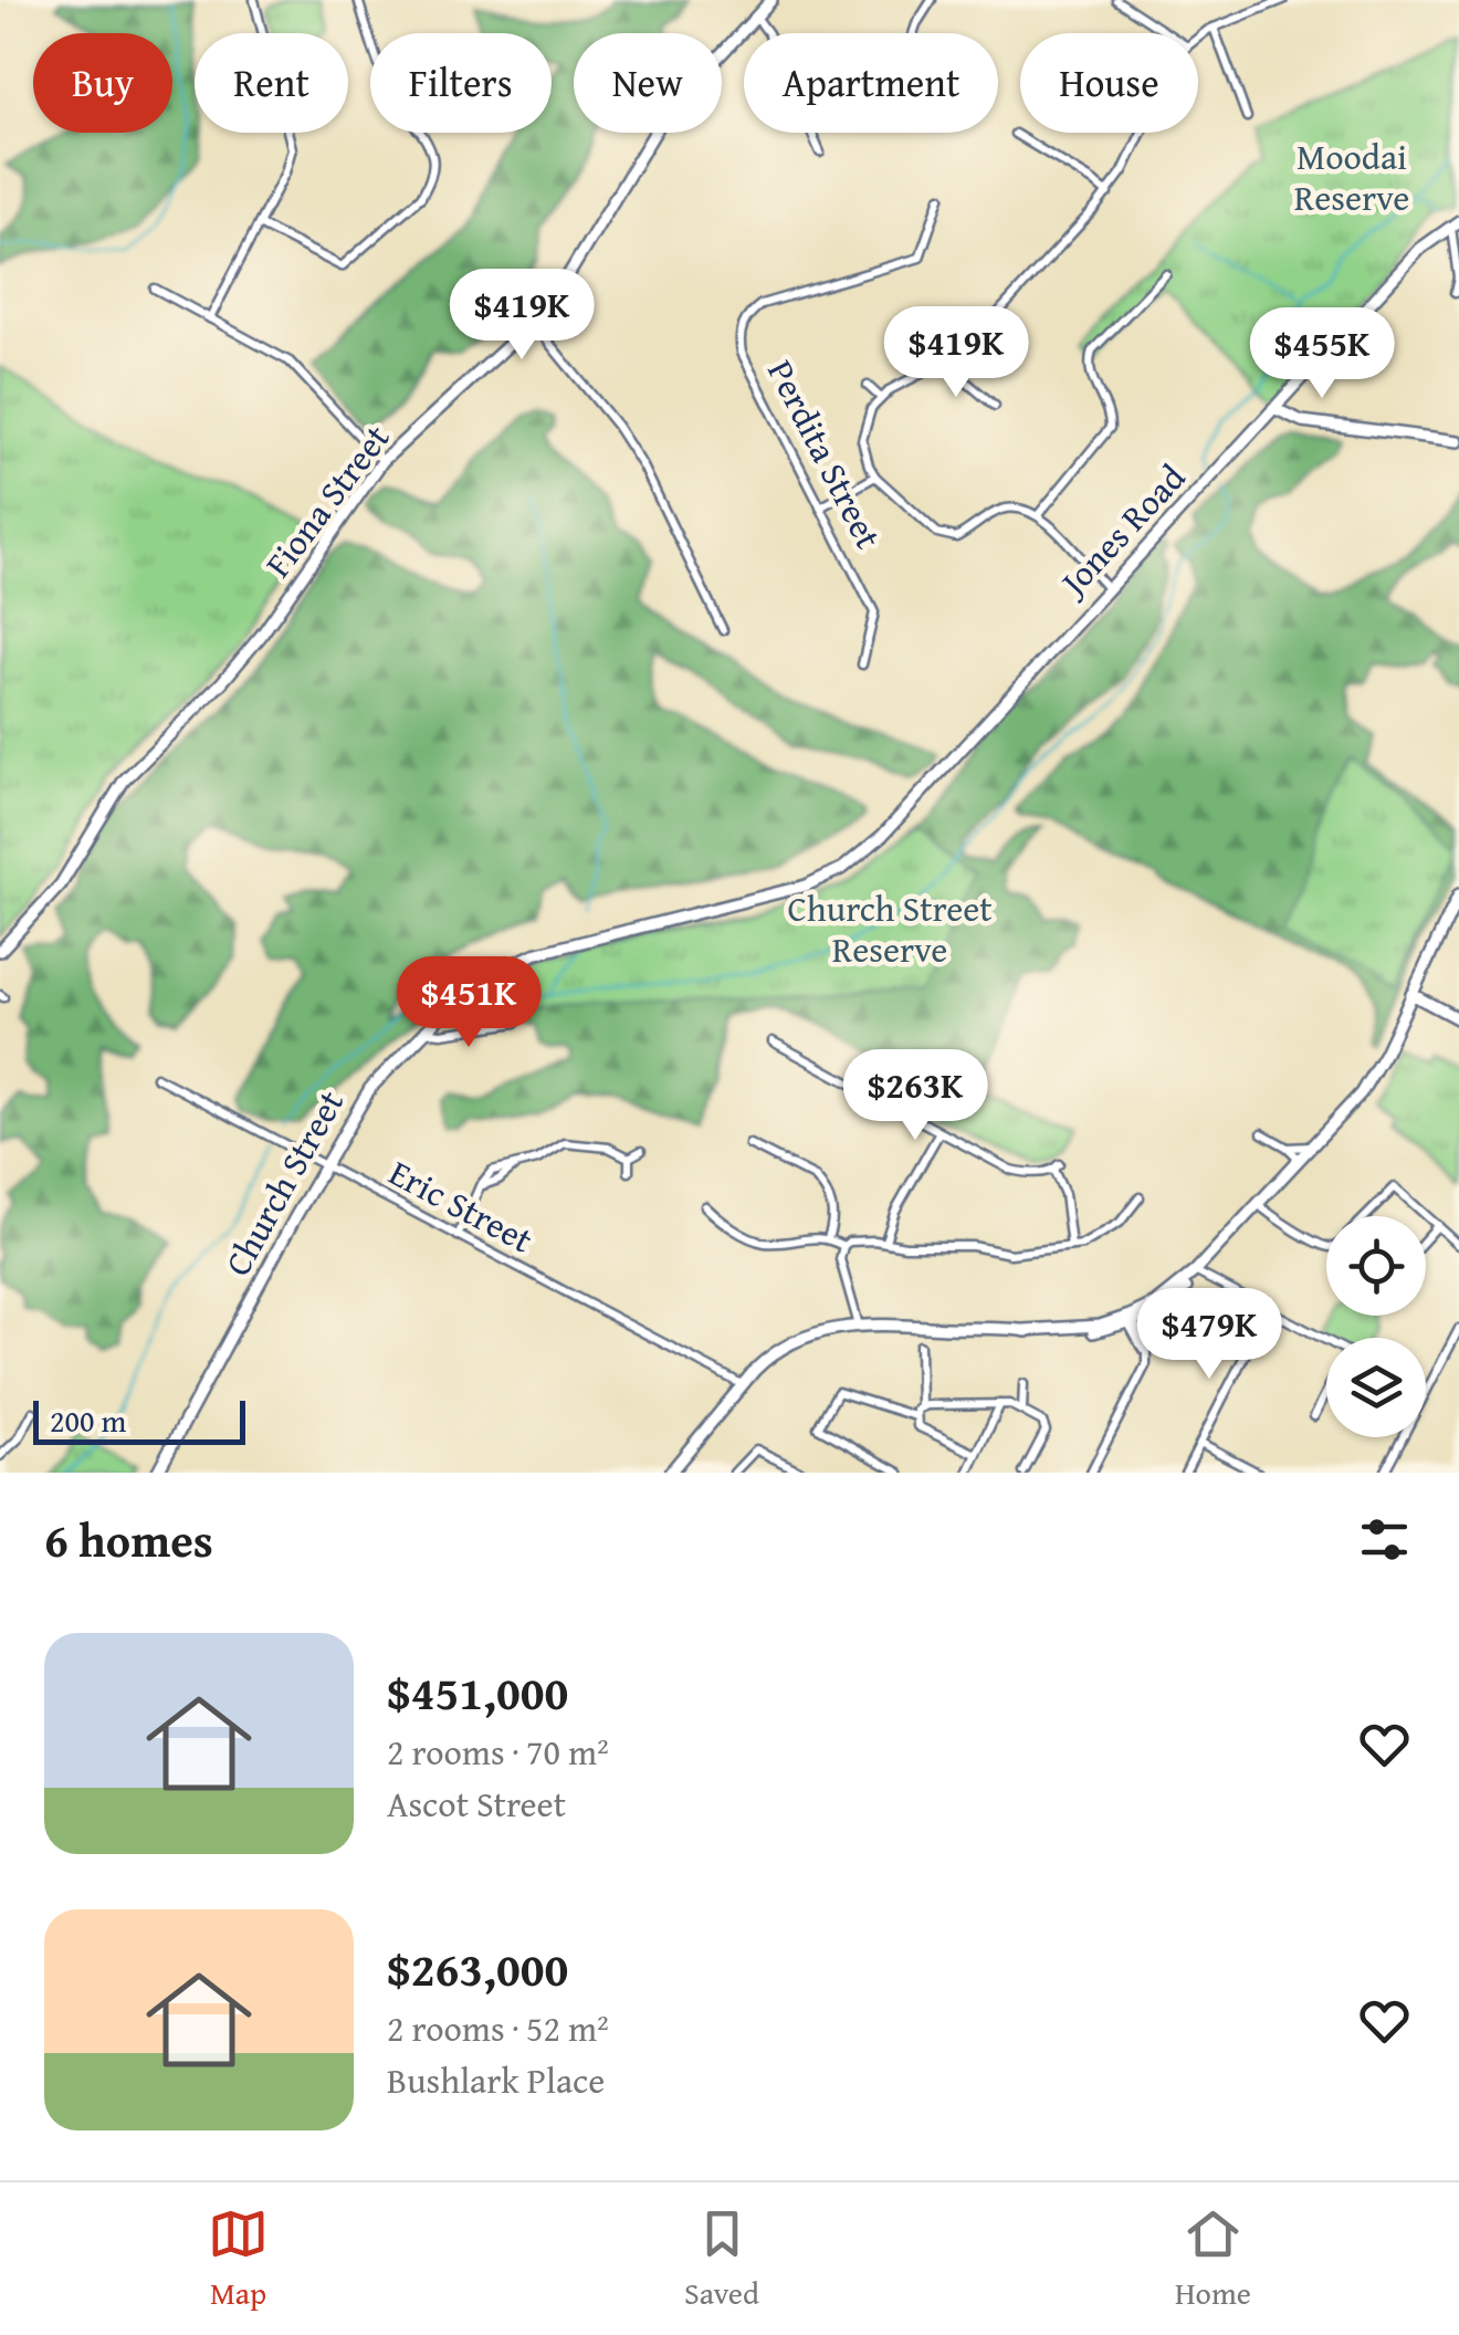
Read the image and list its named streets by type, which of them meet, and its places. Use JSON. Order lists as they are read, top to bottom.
{
  "streets": {
    "street": [
      "Perdita Street",
      "Fiona Street",
      "Jones Road",
      "Church Street",
      "Eric Street"
    ]
  },
  "crossings": [
    ["Jones Road", "Church Street"],
    ["Church Street", "Eric Street"]
  ],
  "parks": ["Moodai Reserve", "Church Street Reserve"],
  "scale_bar": "200 m",
  "page": {
    "chip": [
      "Buy",
      "Rent",
      "Filters",
      "New",
      "Apartment",
      "House"
    ],
    "price": [
      "$419K",
      "$419K",
      "$455K",
      "$451K",
      "$263K",
      "$479K"
    ],
    "scale": "200 m",
    "heading": "6 homes",
    "list": [
      {
        "name": "$451,000",
        "note": "2 rooms · 70 m² · Ascot Street"
      },
      {
        "name": "$263,000",
        "note": "2 rooms · 52 m² · Bushlark Place"
      }
    ],
    "tabs": ["Map", "Saved", "Home"]
  }
}
